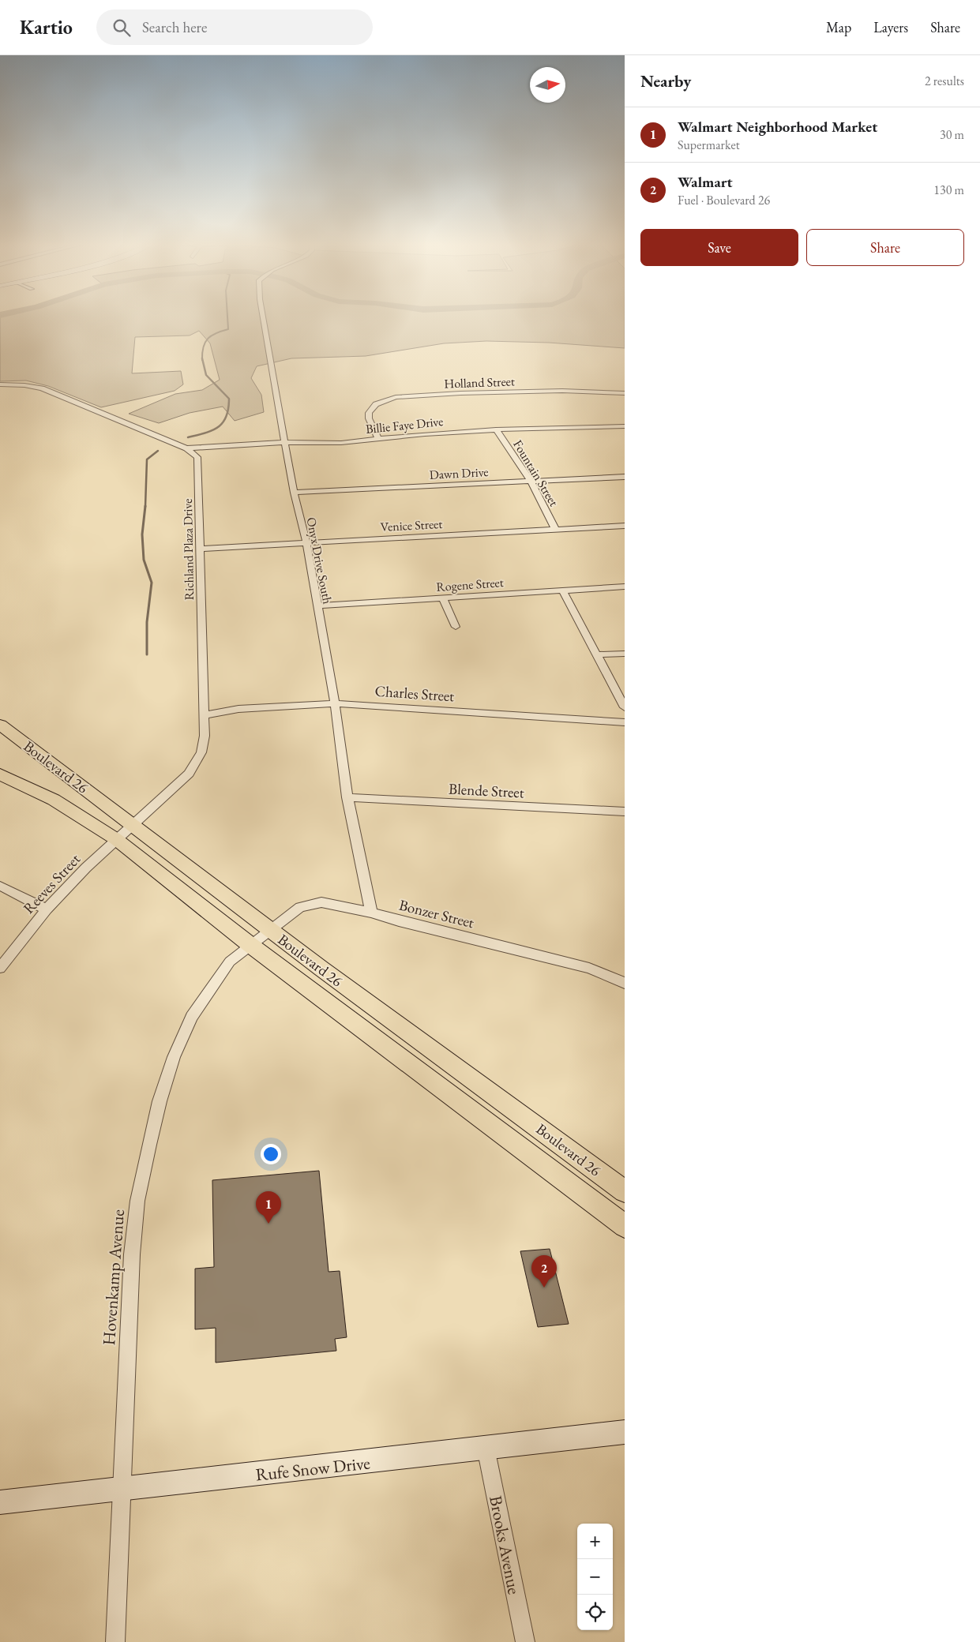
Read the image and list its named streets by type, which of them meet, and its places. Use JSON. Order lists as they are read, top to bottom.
{
  "streets": {
    "main road": ["Boulevard 26", "Rufe Snow Drive"],
    "street": [
      "Holland Street",
      "Billie Faye Drive",
      "Dawn Drive",
      "Fountain Street",
      "Venice Street",
      "Richland Plaza Drive",
      "Onyx Drive South",
      "Rogene Street",
      "Charles Street",
      "Blende Street",
      "Reeves Street",
      "Bonzer Street",
      "Hovenkamp Avenue",
      "Brooks Avenue"
    ]
  },
  "crossings": [
    ["Holland Street", "Billie Faye Drive"],
    ["Billie Faye Drive", "Fountain Street"],
    ["Billie Faye Drive", "Richland Plaza Drive"],
    ["Billie Faye Drive", "Onyx Drive South"],
    ["Dawn Drive", "Fountain Street"],
    ["Dawn Drive", "Onyx Drive South"],
    ["Fountain Street", "Venice Street"],
    ["Venice Street", "Richland Plaza Drive"],
    ["Venice Street", "Onyx Drive South"],
    ["Richland Plaza Drive", "Charles Street"],
    ["Richland Plaza Drive", "Boulevard 26"],
    ["Richland Plaza Drive", "Reeves Street"],
    ["Onyx Drive South", "Rogene Street"],
    ["Onyx Drive South", "Charles Street"],
    ["Onyx Drive South", "Blende Street"],
    ["Onyx Drive South", "Bonzer Street"],
    ["Boulevard 26", "Reeves Street"],
    ["Boulevard 26", "Bonzer Street"],
    ["Boulevard 26", "Hovenkamp Avenue"],
    ["Bonzer Street", "Hovenkamp Avenue"],
    ["Hovenkamp Avenue", "Rufe Snow Drive"],
    ["Rufe Snow Drive", "Brooks Avenue"]
  ],
  "north": "right",
  "page": {
    "header": "Kartio",
    "search": "Search here",
    "nav": ["Map", "Layers", "Share"],
    "heading": ["Nearby", "2 results"],
    "list": [
      {
        "mark": "1",
        "name": "Walmart Neighborhood Market",
        "note": "Supermarket",
        "value": "30 m"
      },
      {
        "mark": "2",
        "name": "Walmart",
        "note": "Fuel · Boulevard 26",
        "value": "130 m"
      }
    ],
    "buttons": ["Save", "Share"],
    "pins": ["1", "2"],
    "map_buttons": ["+", "−"]
  }
}
